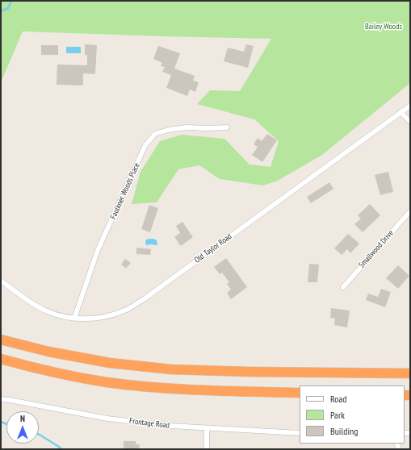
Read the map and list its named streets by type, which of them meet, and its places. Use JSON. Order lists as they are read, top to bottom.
{
  "streets": {
    "street": [
      "Faulkner Woods Place",
      "Old Taylor Road",
      "Smallwood Drive",
      "Frontage Road"
    ]
  },
  "crossings": [
    ["Faulkner Woods Place", "Old Taylor Road"]
  ],
  "parks": ["Bailey Woods"],
  "legend": ["Road", "Park", "Building"],
  "north": "top"
}
